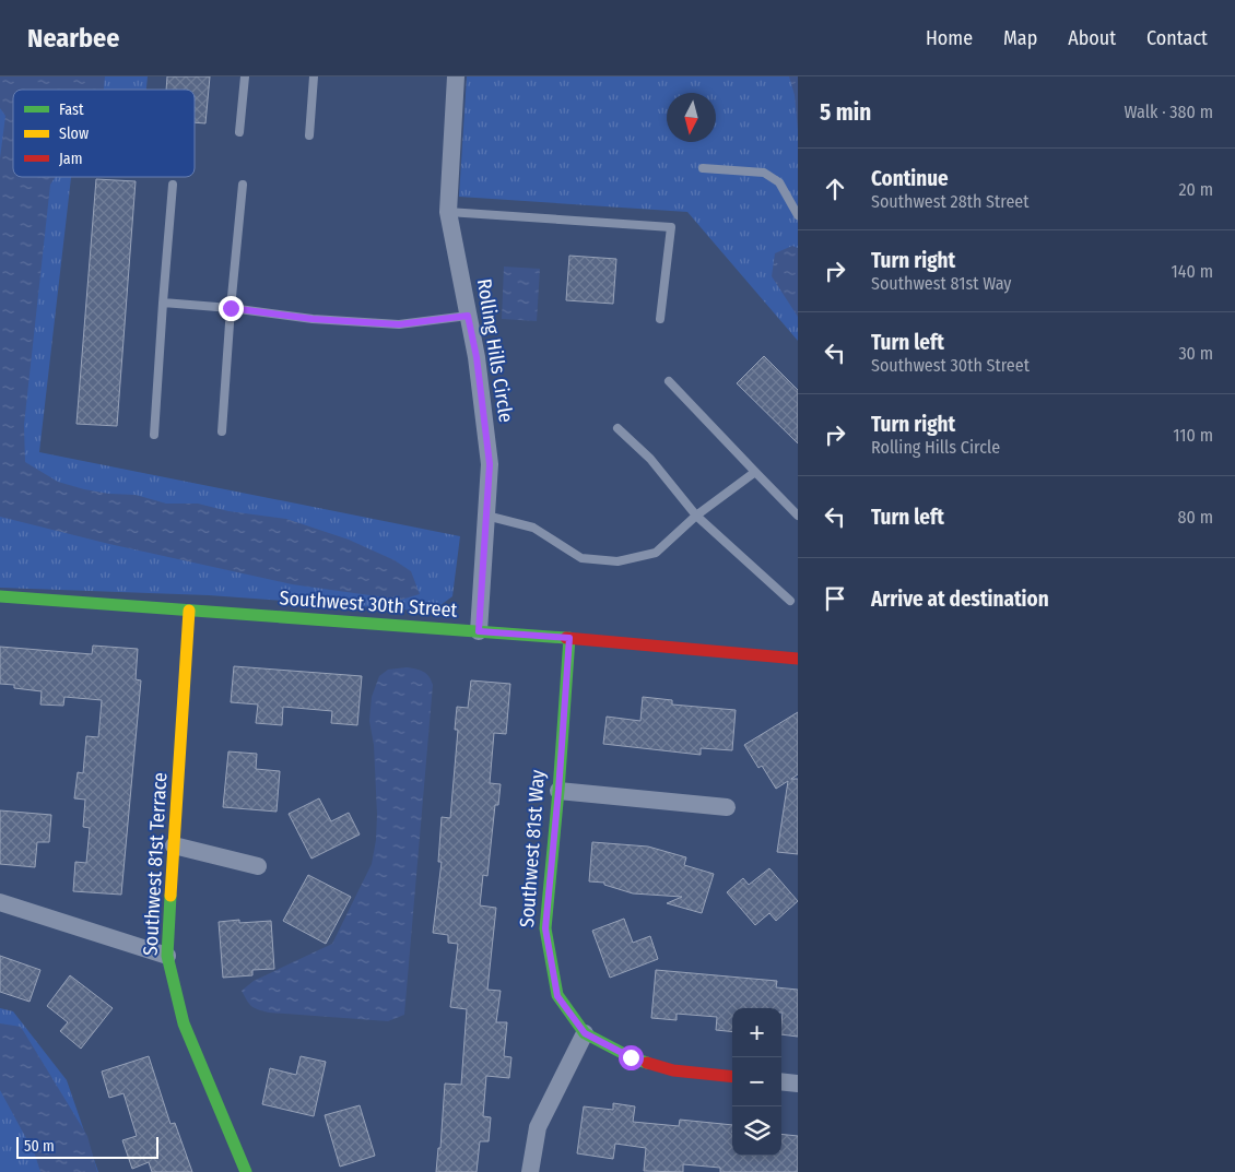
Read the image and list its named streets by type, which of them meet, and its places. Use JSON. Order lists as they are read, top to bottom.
{
  "streets": {
    "street": [
      "Rolling Hills Circle",
      "Southwest 30th Street",
      "Southwest 81st Way",
      "Southwest 81st Terrace"
    ]
  },
  "crossings": [
    ["Rolling Hills Circle", "Southwest 30th Street"],
    ["Southwest 30th Street", "Southwest 81st Way"],
    ["Southwest 30th Street", "Southwest 81st Terrace"]
  ],
  "legend": ["Fast", "Slow", "Jam"],
  "scale_bar": "50 m",
  "north": "bottom",
  "page": {
    "header": "Nearbee",
    "nav": [
      "Home",
      "Map",
      "About",
      "Contact"
    ],
    "heading": ["5 min", "Walk · 380 m"],
    "list": [
      ["Continue", "Southwest 28th Street", "20 m"],
      ["Turn right", "Southwest 81st Way", "140 m"],
      ["Turn left", "Southwest 30th Street", "30 m"],
      ["Turn right", "Rolling Hills Circle", "110 m"],
      ["Turn left", "80 m"],
      "Arrive at destination"
    ],
    "map_buttons": ["+", "−"],
    "scale": "50 m"
  }
}
